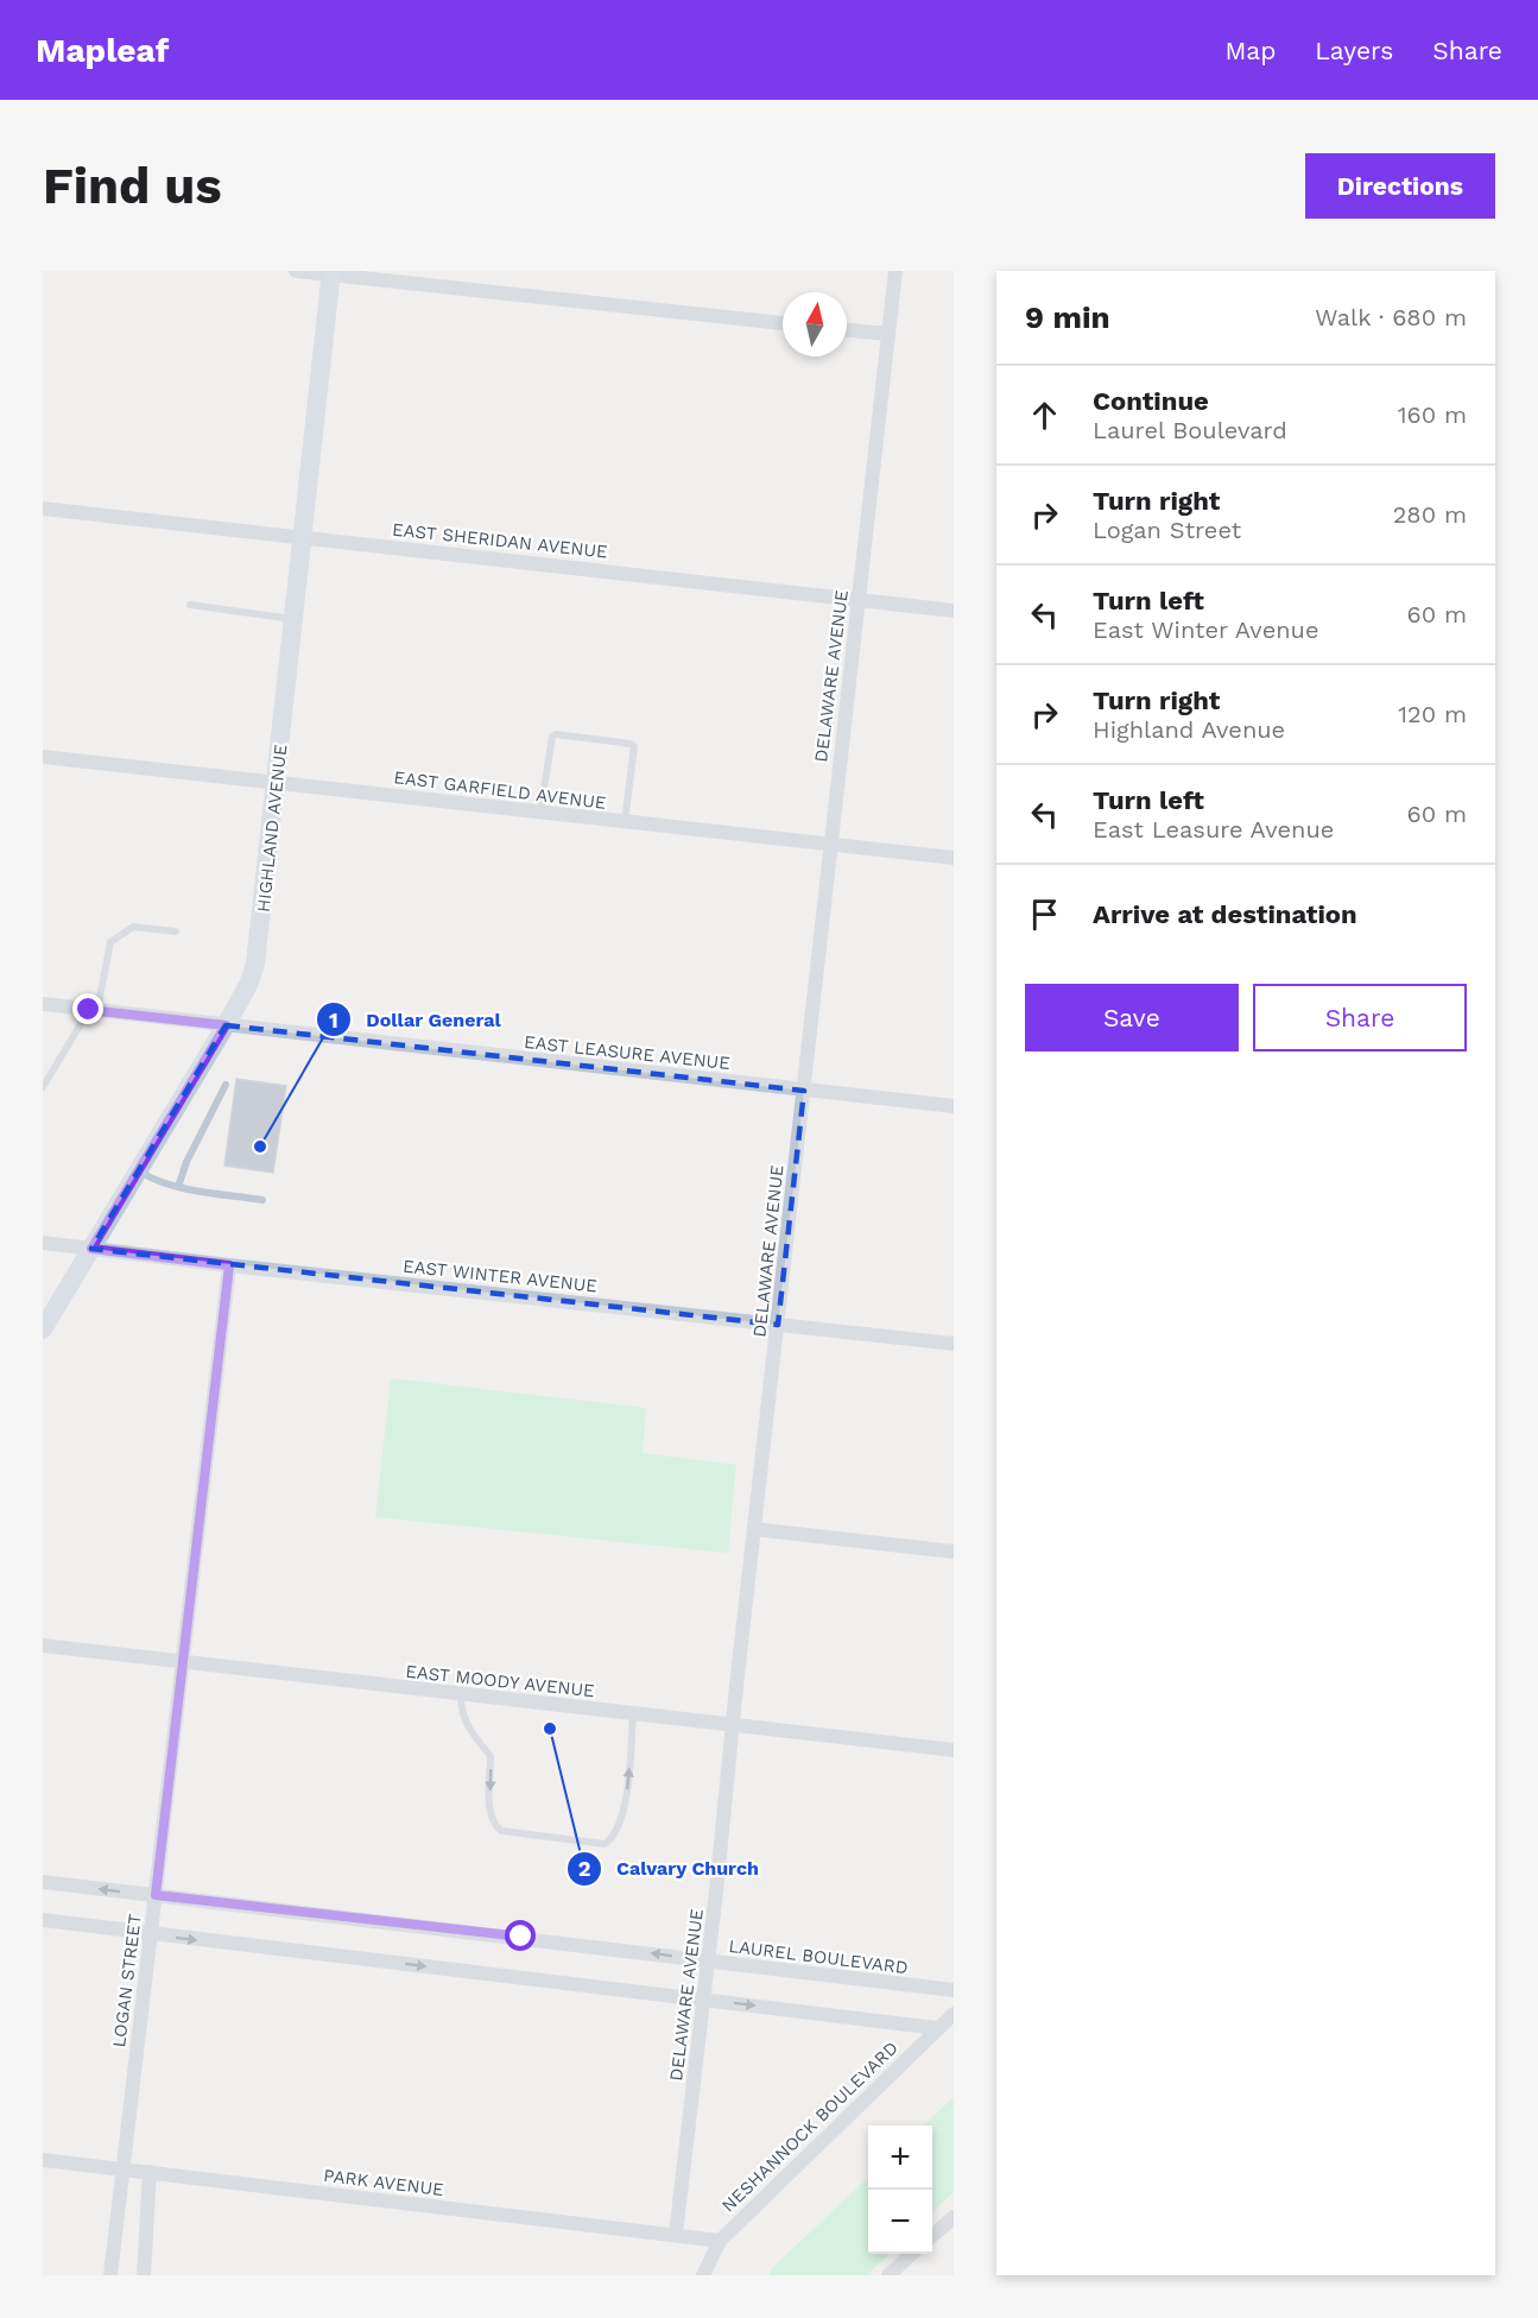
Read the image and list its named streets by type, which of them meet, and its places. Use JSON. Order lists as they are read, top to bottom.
{
  "streets": {
    "main road": ["HIGHLAND AVENUE"],
    "street": [
      "EAST SHERIDAN AVENUE",
      "DELAWARE AVENUE",
      "EAST GARFIELD AVENUE",
      "EAST LEASURE AVENUE",
      "EAST WINTER AVENUE",
      "EAST MOODY AVENUE",
      "LAUREL BOULEVARD",
      "LOGAN STREET",
      "NESHANNOCK BOULEVARD",
      "PARK AVENUE"
    ]
  },
  "crossings": [
    ["EAST SHERIDAN AVENUE", "DELAWARE AVENUE"],
    ["EAST SHERIDAN AVENUE", "HIGHLAND AVENUE"],
    ["DELAWARE AVENUE", "EAST GARFIELD AVENUE"],
    ["DELAWARE AVENUE", "EAST LEASURE AVENUE"],
    ["DELAWARE AVENUE", "EAST WINTER AVENUE"],
    ["DELAWARE AVENUE", "EAST MOODY AVENUE"],
    ["DELAWARE AVENUE", "LAUREL BOULEVARD"],
    ["DELAWARE AVENUE", "PARK AVENUE"],
    ["EAST GARFIELD AVENUE", "HIGHLAND AVENUE"],
    ["HIGHLAND AVENUE", "EAST LEASURE AVENUE"],
    ["HIGHLAND AVENUE", "EAST WINTER AVENUE"],
    ["EAST WINTER AVENUE", "LOGAN STREET"],
    ["EAST MOODY AVENUE", "LOGAN STREET"],
    ["LAUREL BOULEVARD", "LOGAN STREET"],
    ["LOGAN STREET", "PARK AVENUE"],
    ["NESHANNOCK BOULEVARD", "PARK AVENUE"]
  ],
  "places": ["Dollar General", "Calvary Church"],
  "north": "top",
  "page": {
    "header": "Mapleaf",
    "nav": ["Map", "Layers", "Share"],
    "buttons": [
      "Directions",
      ["Save", "Share"]
    ],
    "title": "Find us",
    "heading": ["9 min", "Walk · 680 m"],
    "list": [
      ["Continue", "Laurel Boulevard", "160 m"],
      ["Turn right", "Logan Street", "280 m"],
      ["Turn left", "East Winter Avenue", "60 m"],
      ["Turn right", "Highland Avenue", "120 m"],
      ["Turn left", "East Leasure Avenue", "60 m"],
      "Arrive at destination"
    ],
    "map_buttons": ["+", "−"]
  }
}
